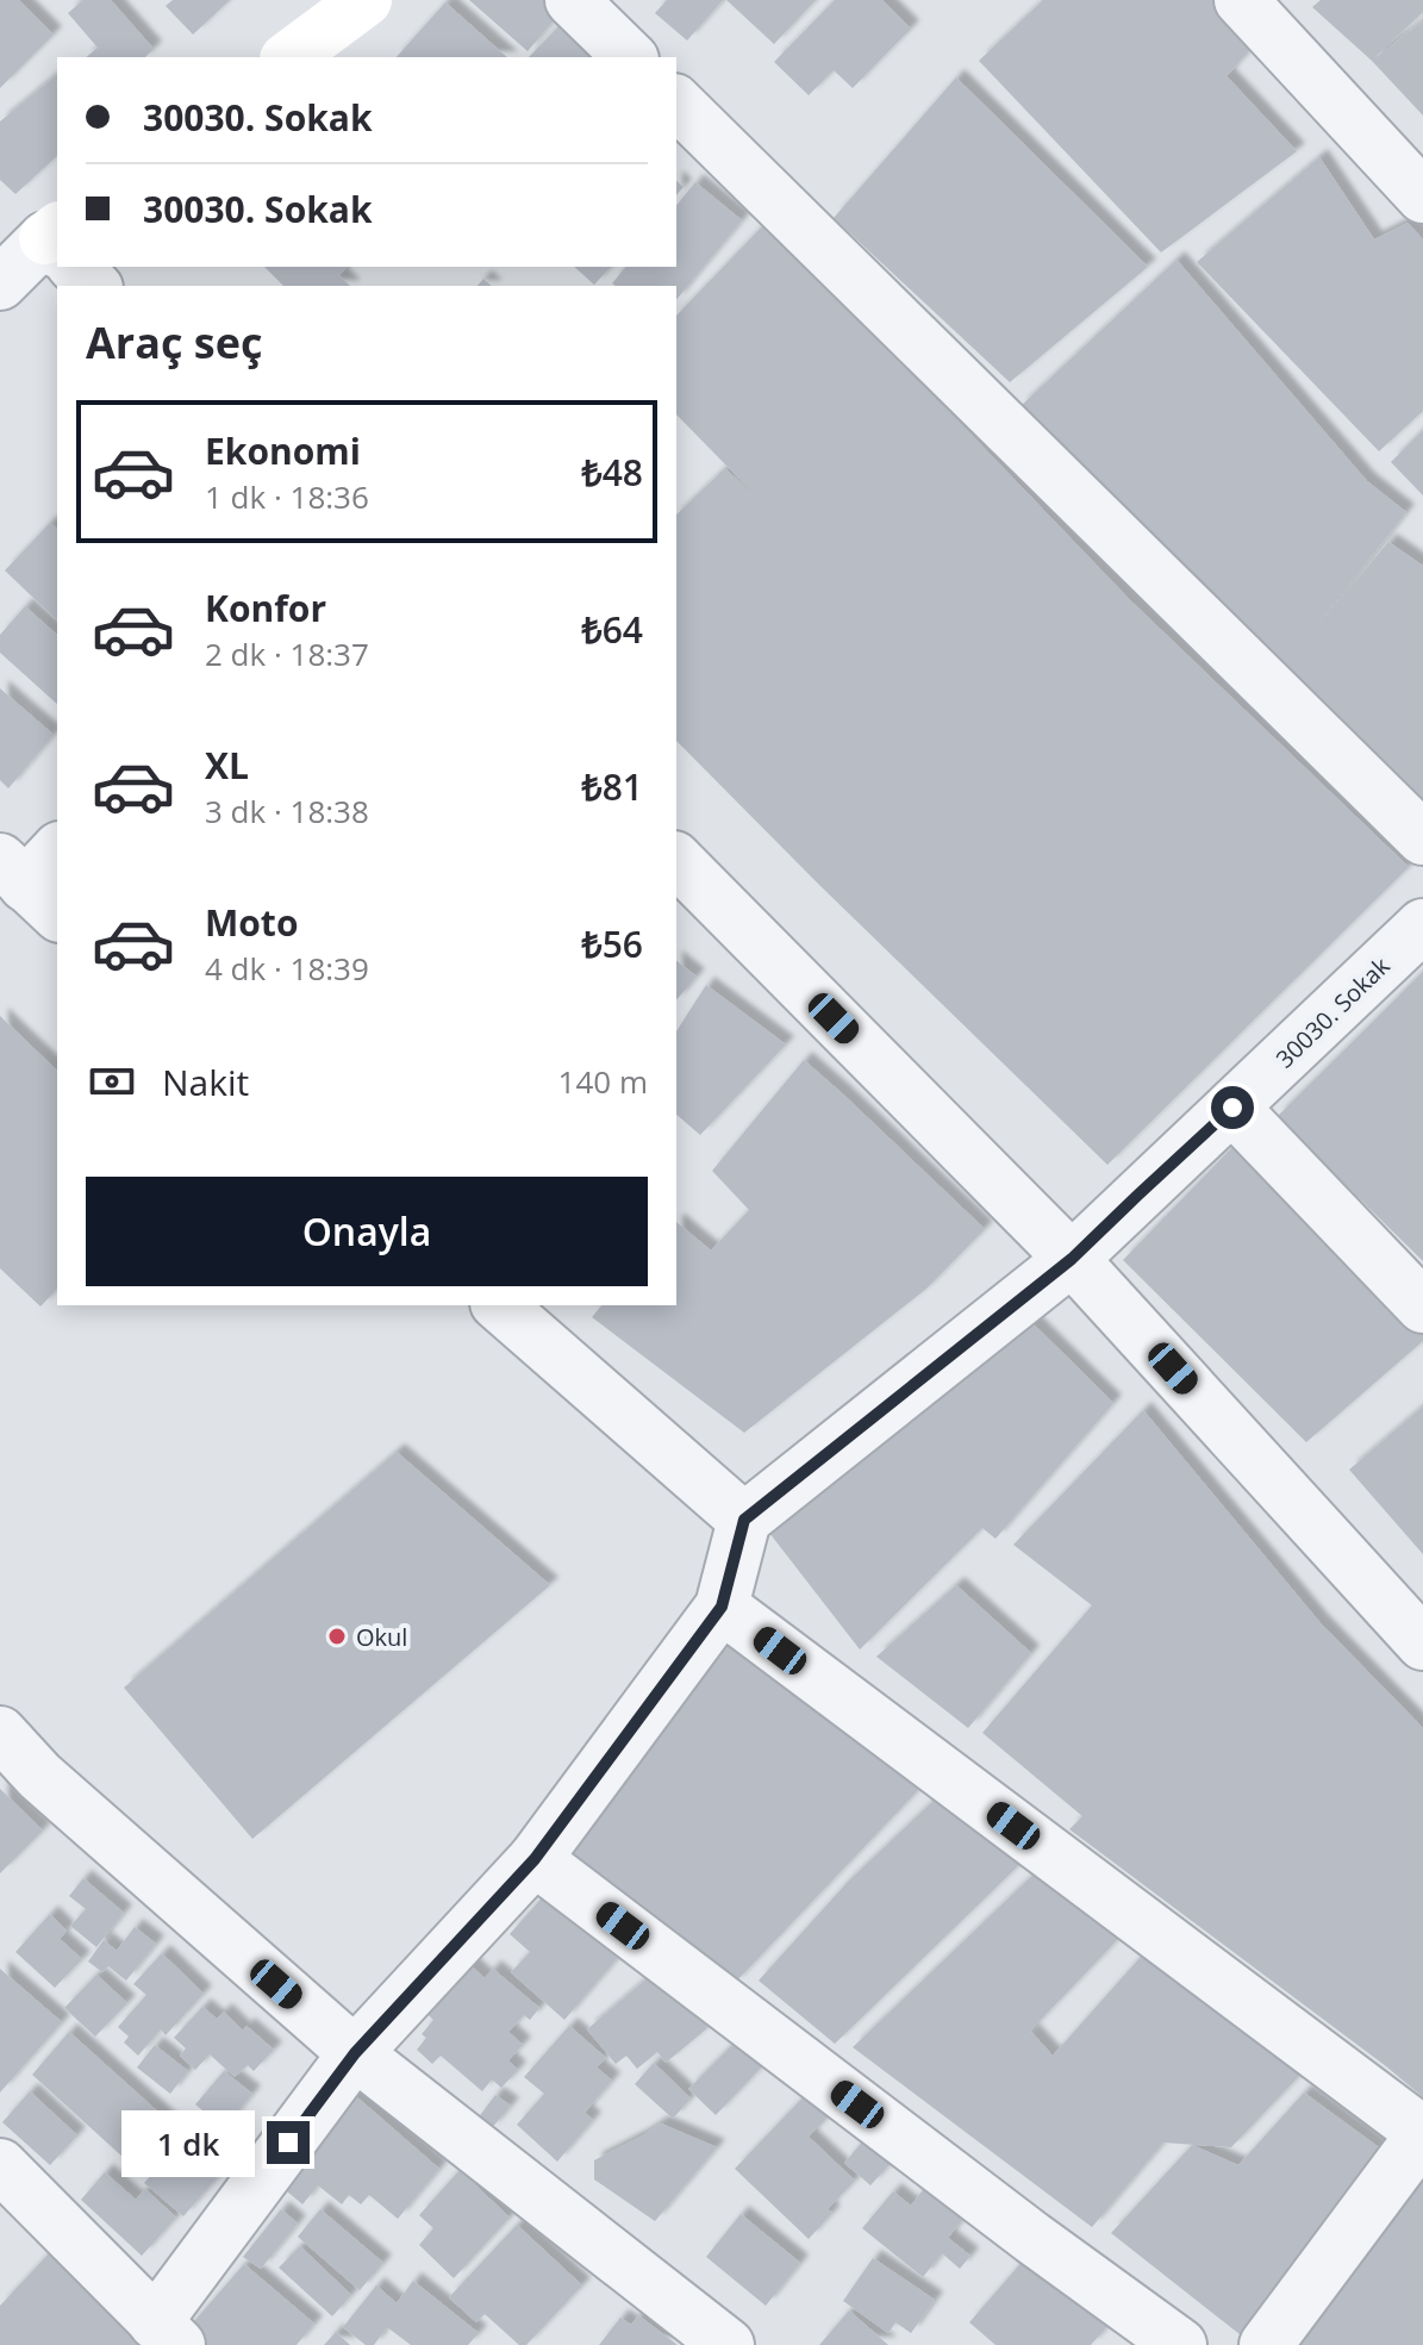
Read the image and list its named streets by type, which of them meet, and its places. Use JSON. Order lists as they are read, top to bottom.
{
  "streets": {
    "street": ["30030. Sokak"]
  },
  "places": ["Okul"],
  "page": {
    "banner": ["30030. Sokak", "30030. Sokak"],
    "heading": "Araç seç",
    "list": [
      {
        "name": "Ekonomi",
        "note": "1 dk · 18:36",
        "value": "₺48"
      },
      {
        "name": "Konfor",
        "note": "2 dk · 18:37",
        "value": "₺64"
      },
      {
        "name": "XL",
        "note": "3 dk · 18:38",
        "value": "₺81"
      },
      {
        "name": "Moto",
        "note": "4 dk · 18:39",
        "value": "₺56"
      }
    ],
    "pay": ["Nakit", "140 m"],
    "buttons": "Onayla",
    "bubble": "1 dk"
  }
}
